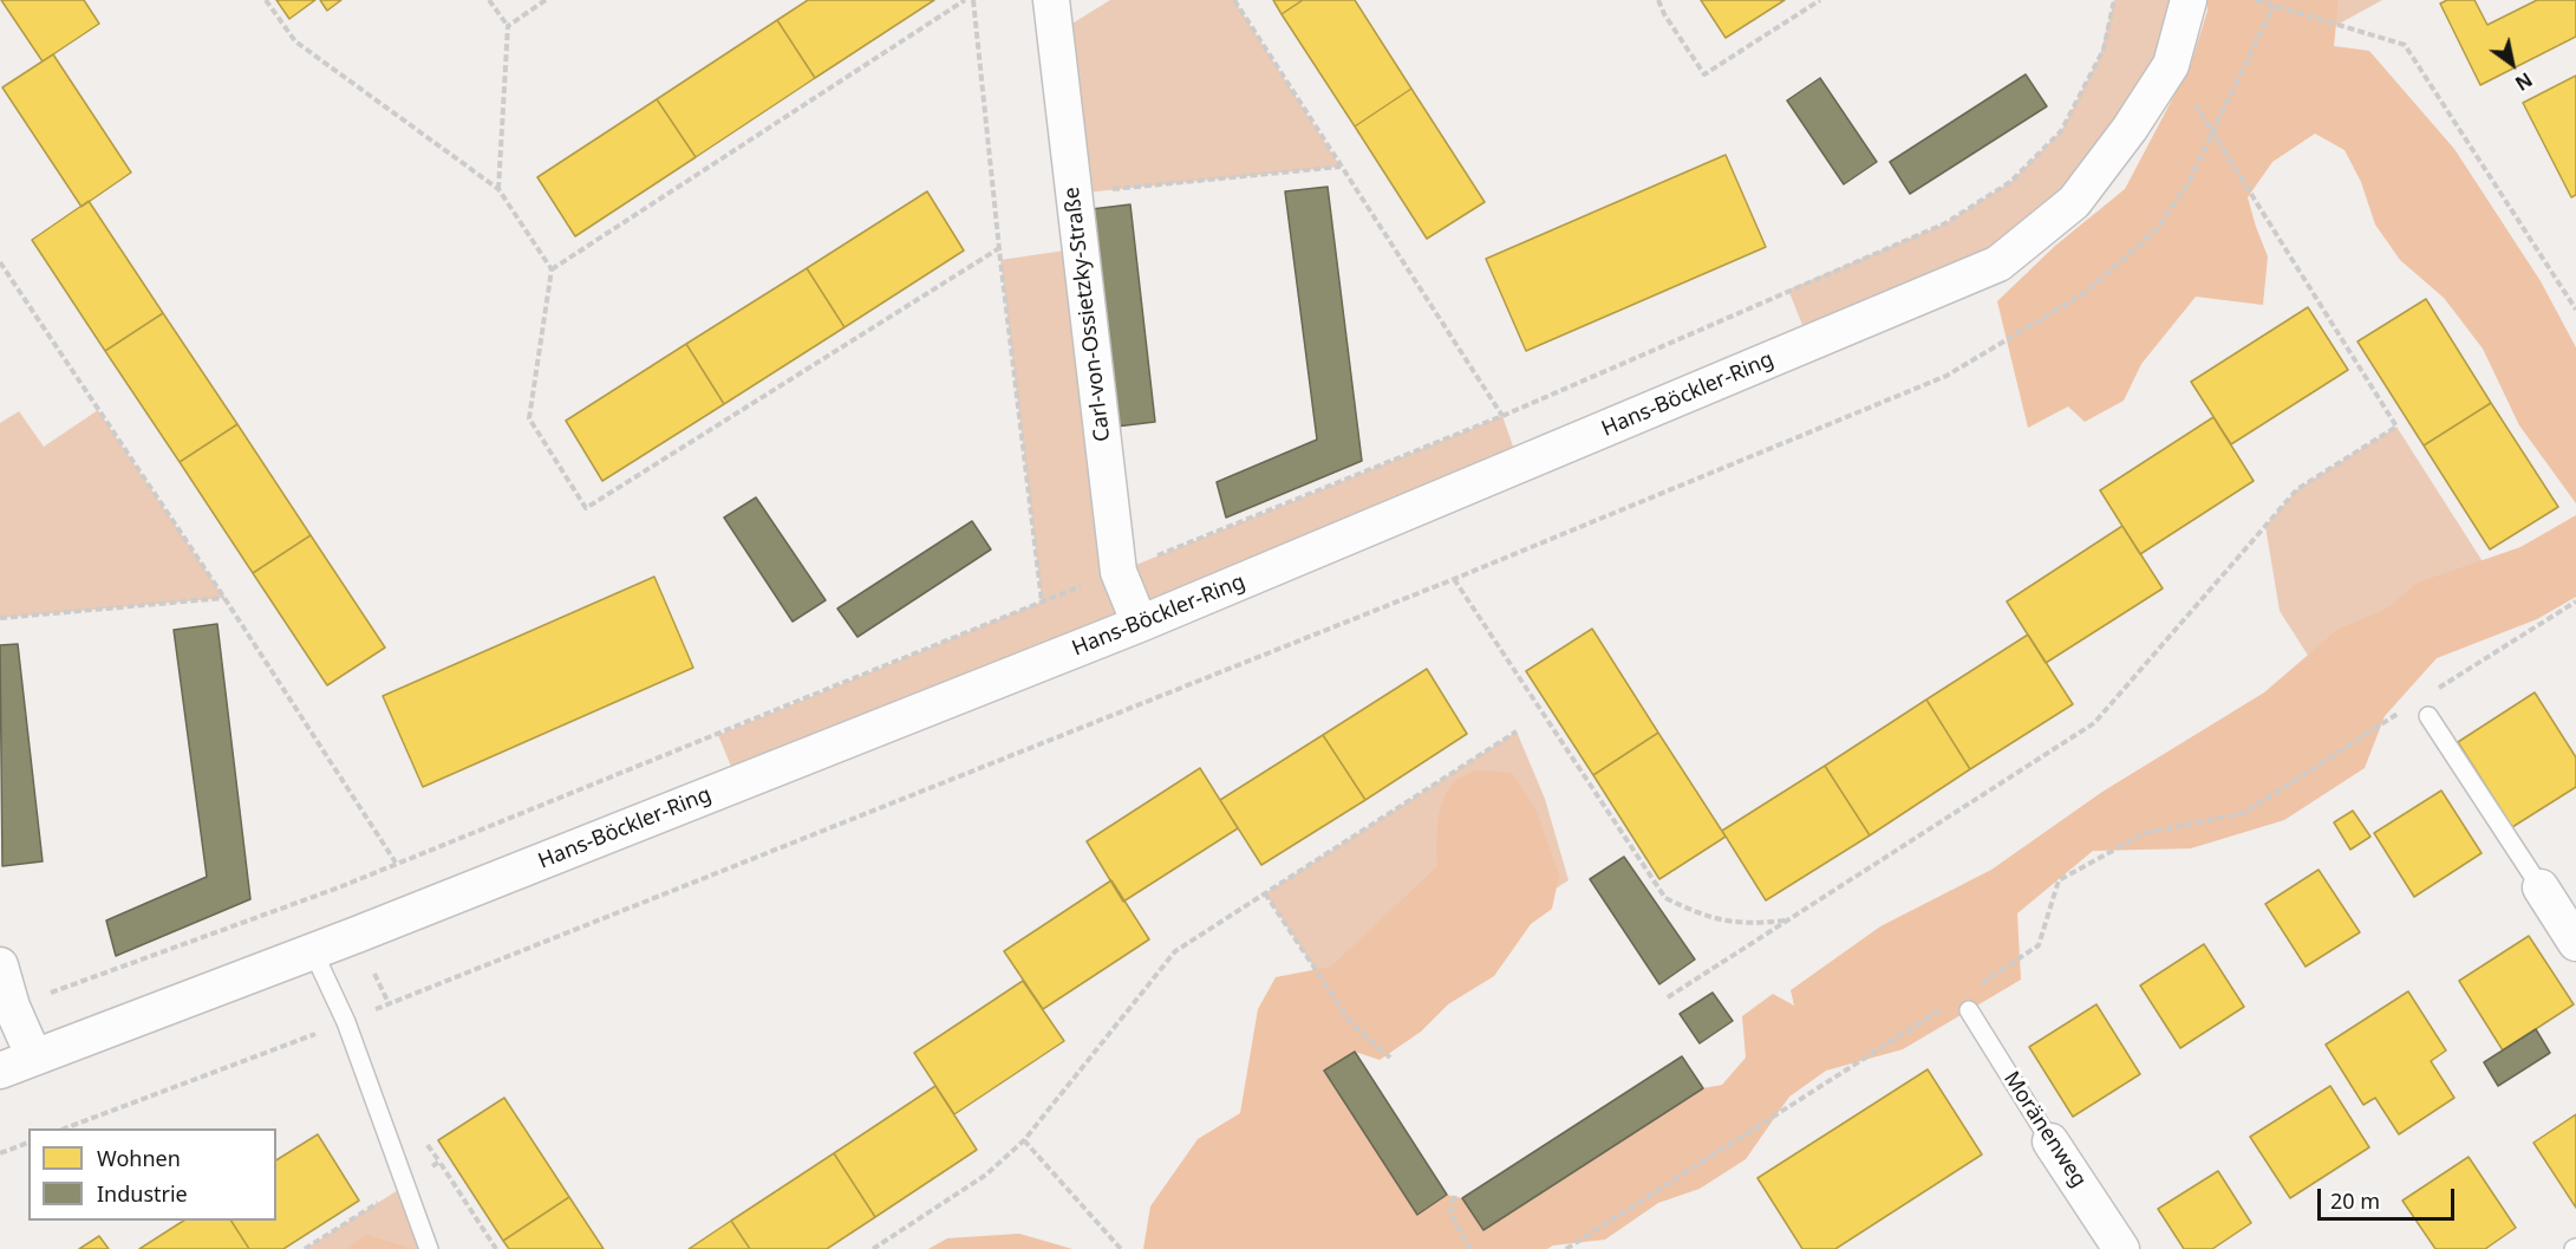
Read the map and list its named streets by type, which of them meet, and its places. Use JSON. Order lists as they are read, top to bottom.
{
  "streets": {
    "street": ["Carl-von-Ossietzky-Straße", "Hans-Böckler-Ring", "Moränenweg"]
  },
  "crossings": [
    ["Carl-von-Ossietzky-Straße", "Hans-Böckler-Ring"]
  ],
  "legend": ["Wohnen", "Industrie"],
  "scale_bar": "20 m",
  "north": "bottom right"
}
